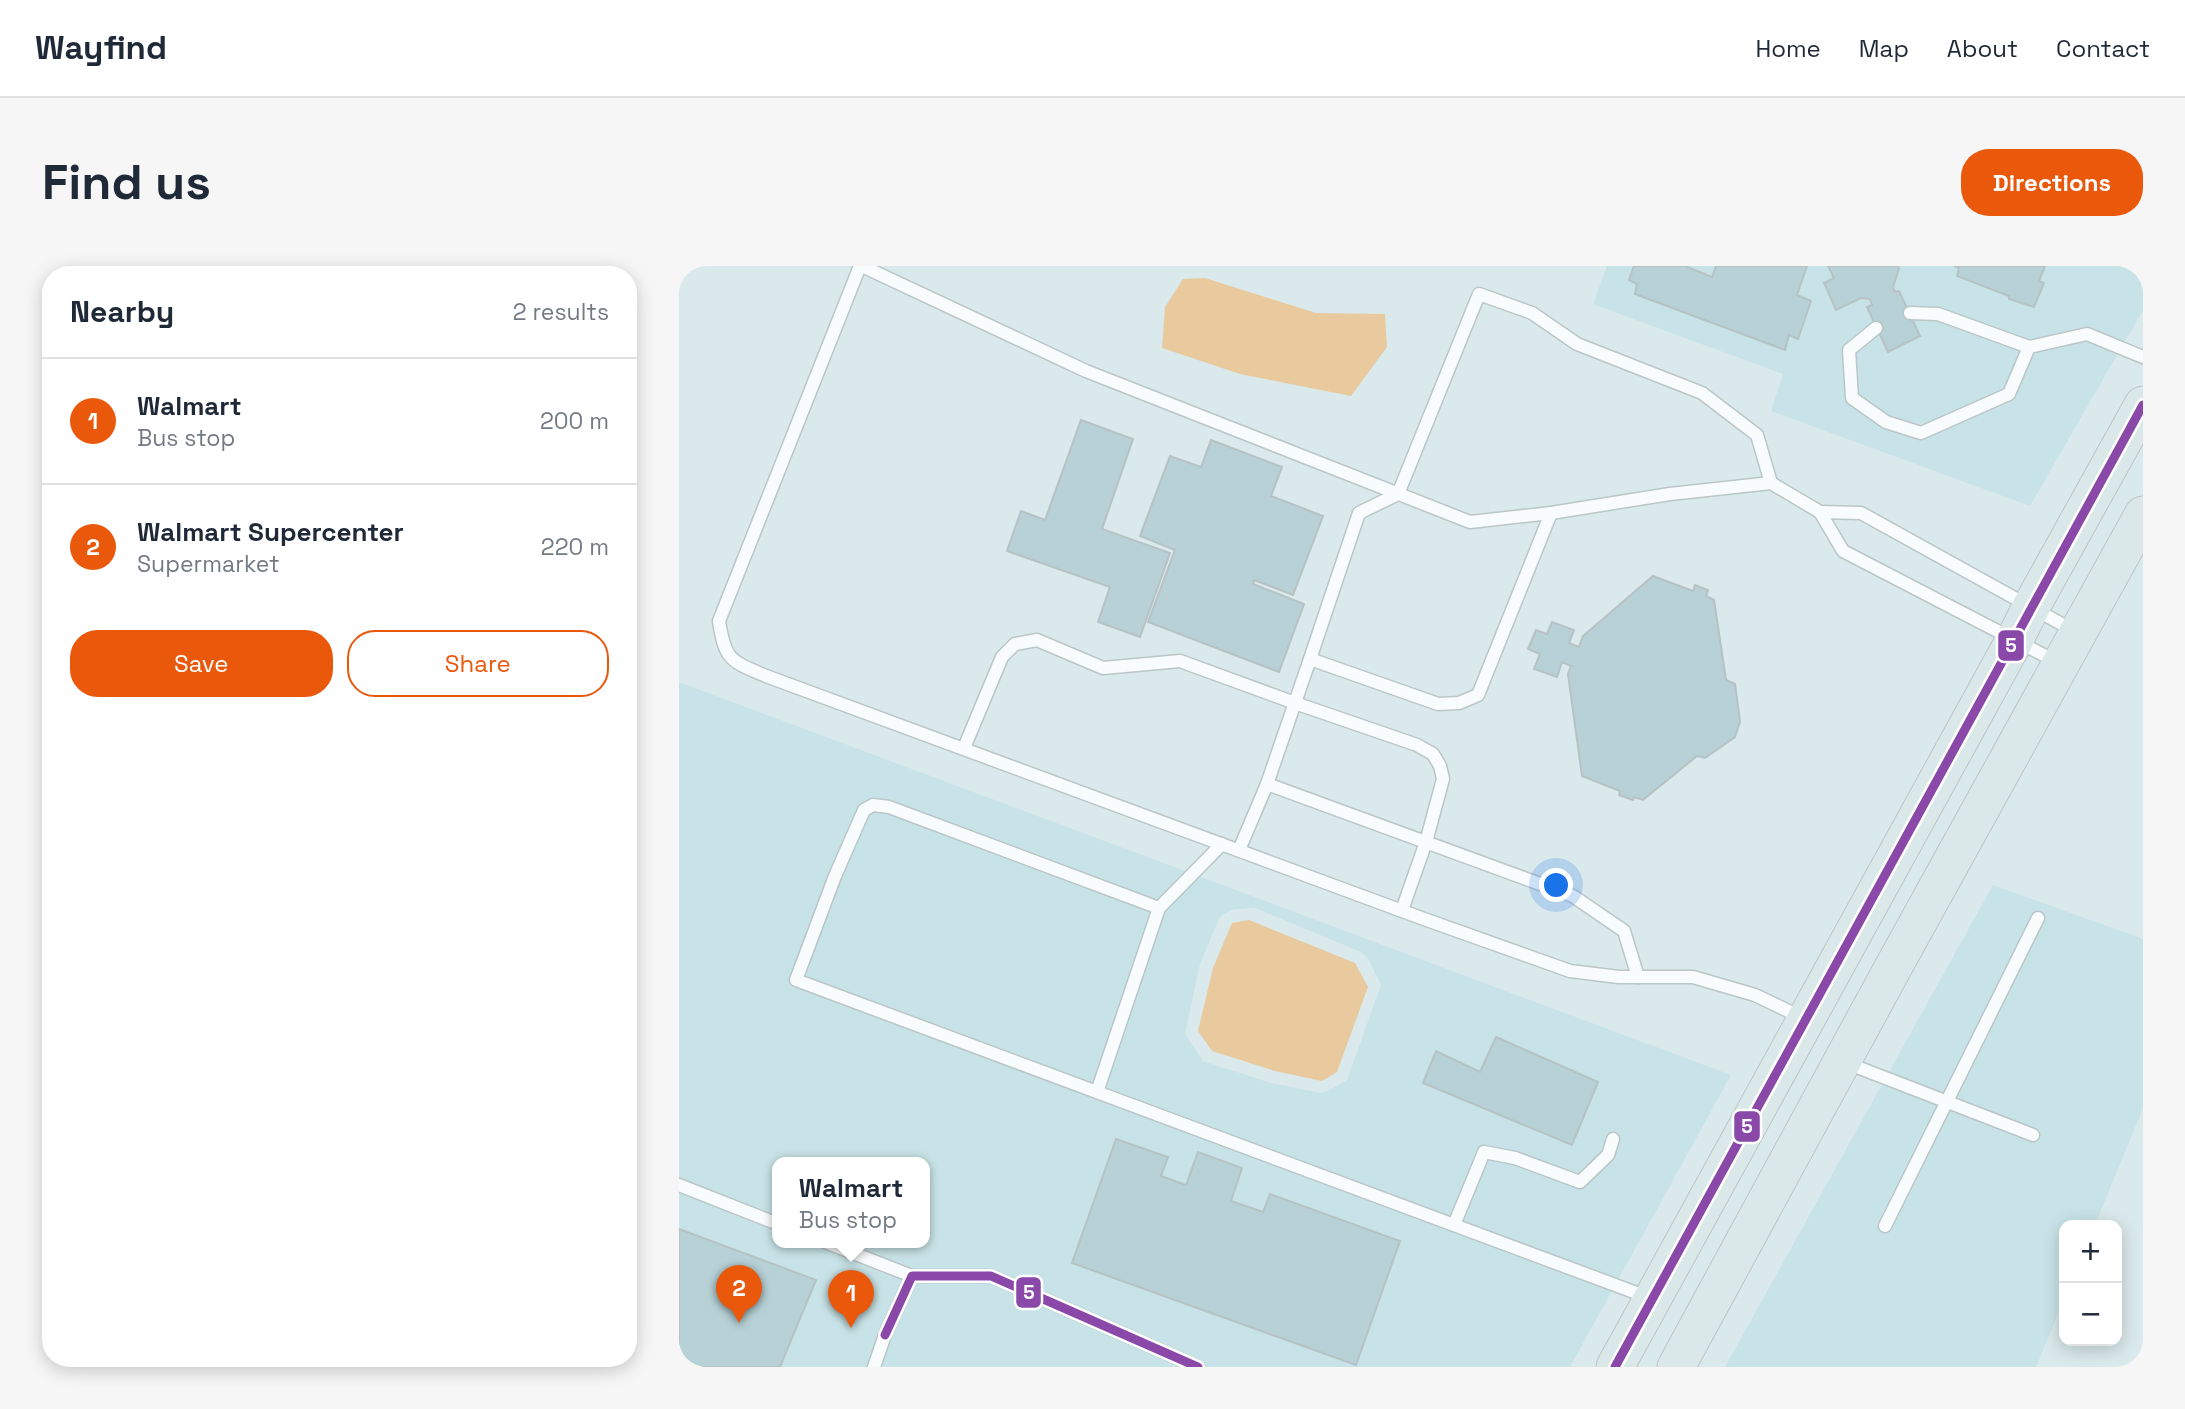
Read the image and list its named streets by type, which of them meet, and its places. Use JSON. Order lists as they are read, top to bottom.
{
  "lines": ["transit line 5"],
  "page": {
    "header": "Wayfind",
    "nav": [
      "Home",
      "Map",
      "About",
      "Contact"
    ],
    "buttons": [
      "Directions",
      ["Save", "Share"]
    ],
    "title": "Find us",
    "heading": ["Nearby", "2 results"],
    "list": [
      {
        "mark": "1",
        "name": "Walmart",
        "note": "Bus stop",
        "value": "200 m"
      },
      {
        "mark": "2",
        "name": "Walmart Supercenter",
        "note": "Supermarket",
        "value": "220 m"
      }
    ],
    "popup": ["Walmart", "Bus stop"],
    "map_buttons": ["+", "−"],
    "pins": ["2", "1"]
  }
}
